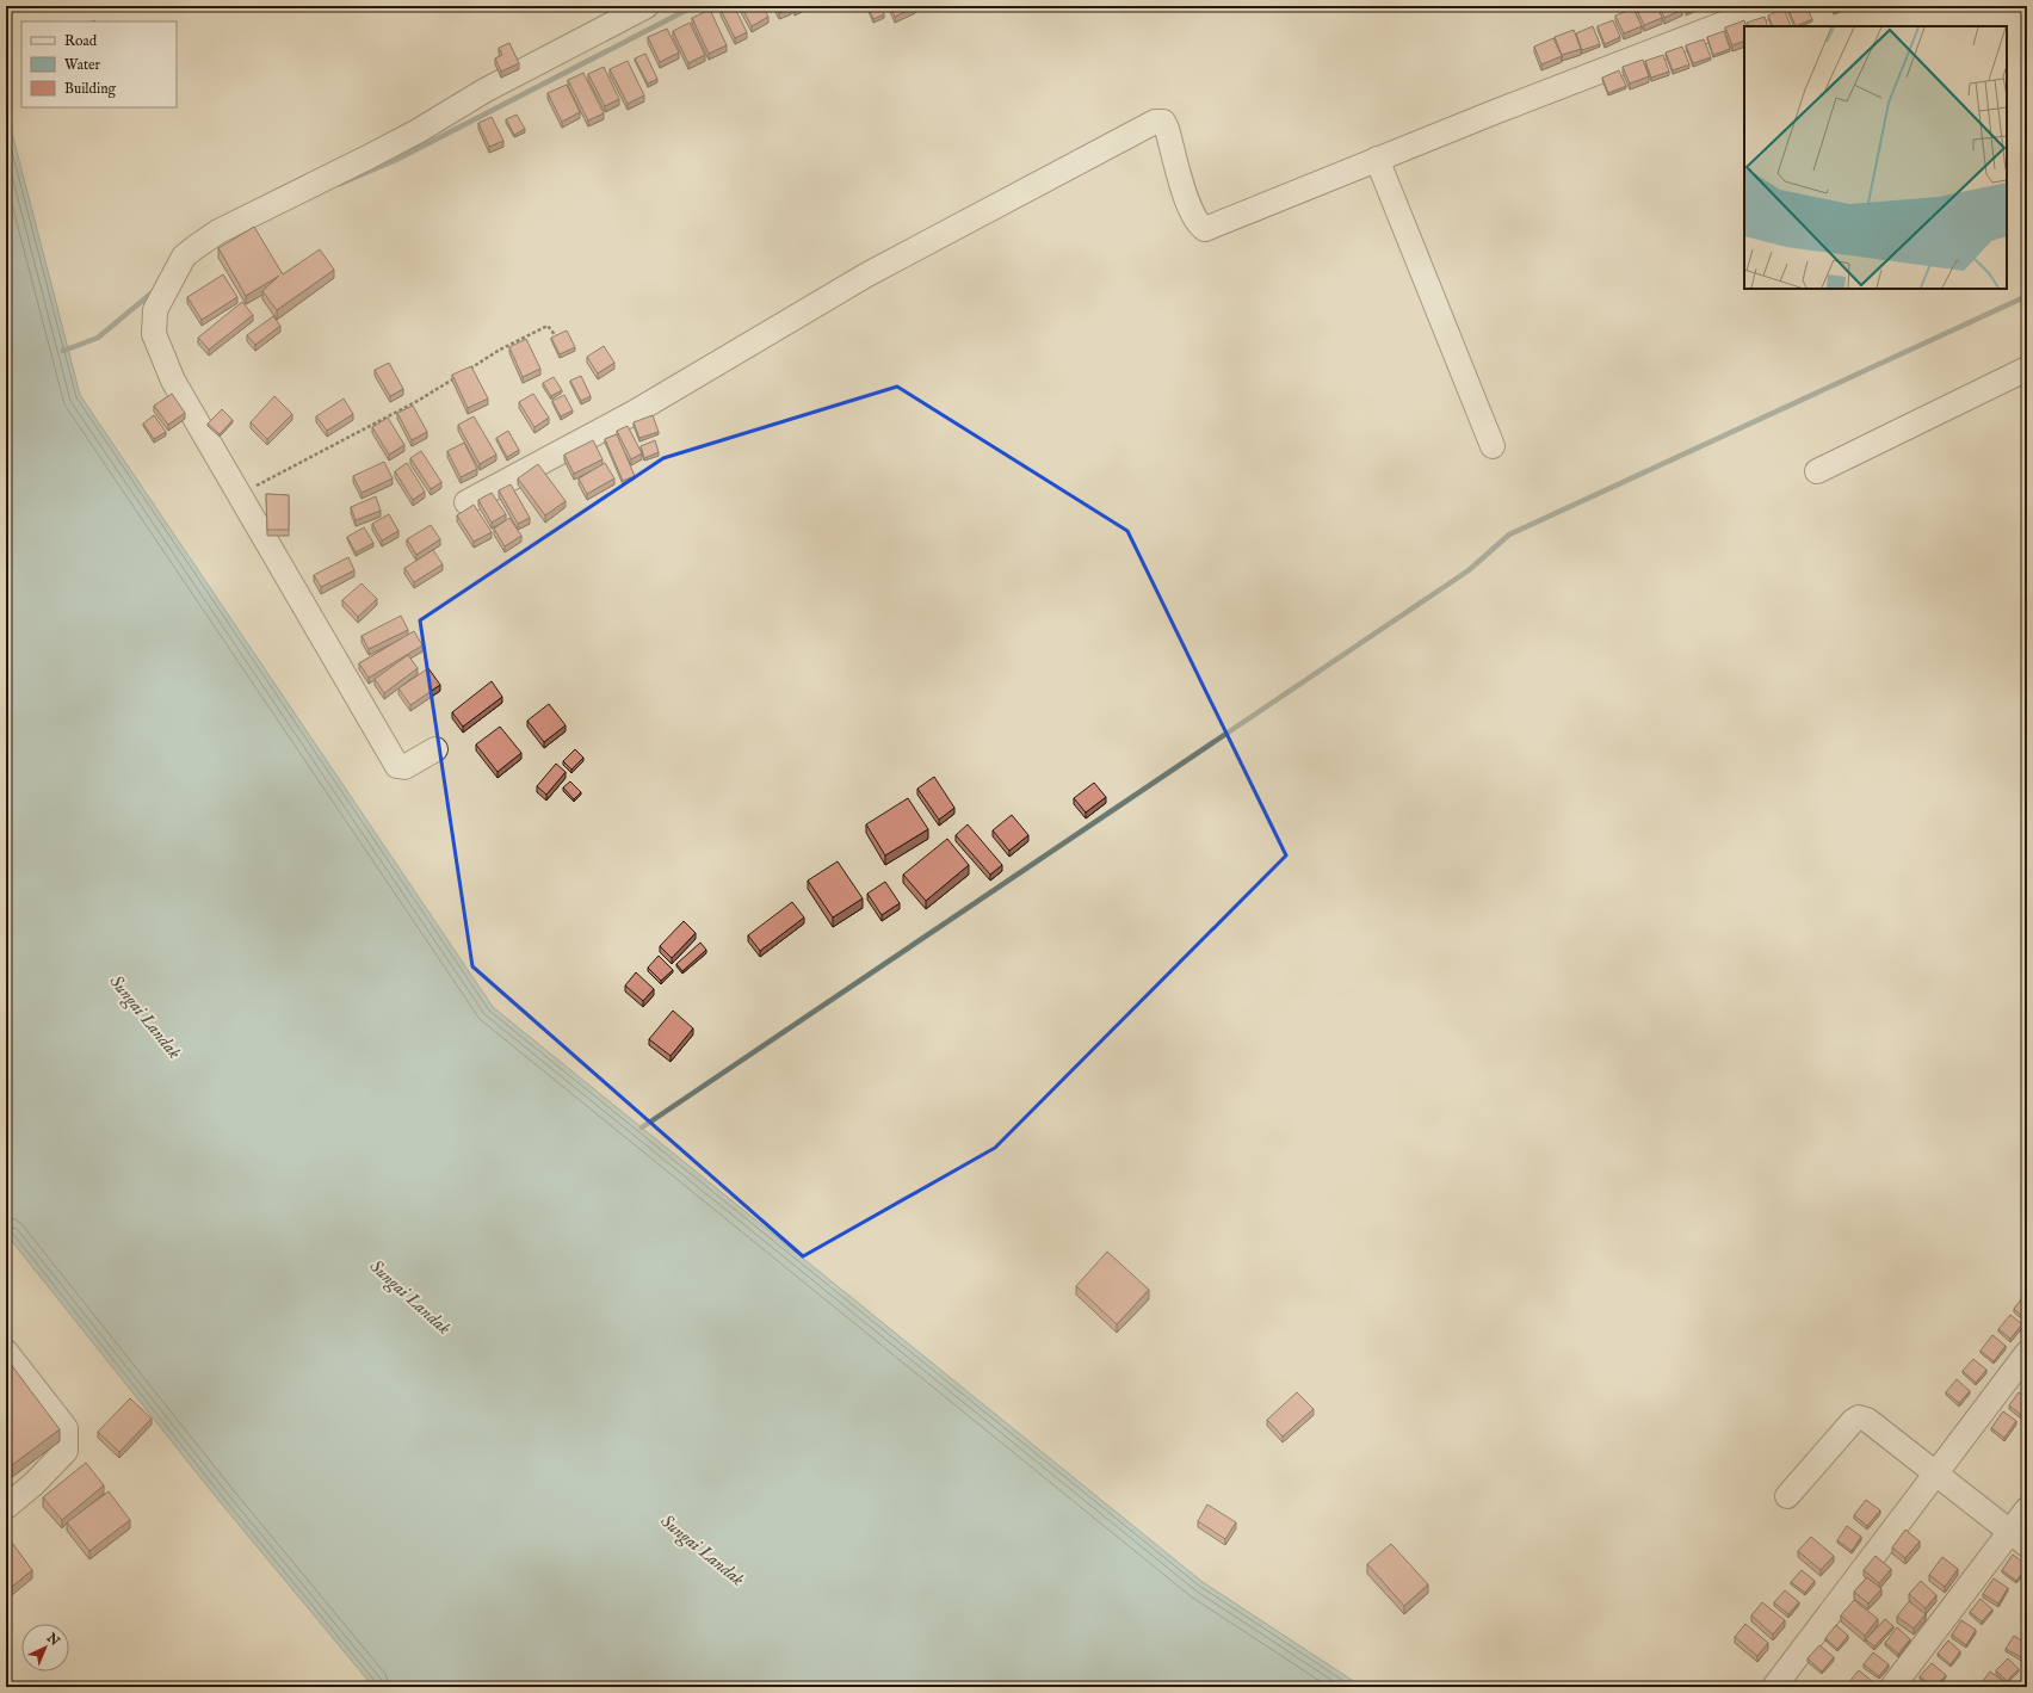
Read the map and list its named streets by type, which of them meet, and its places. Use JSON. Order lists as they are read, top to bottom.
{
  "water": ["Sungai Landak"],
  "legend": ["Road", "Water", "Building"],
  "north": "top right"
}
